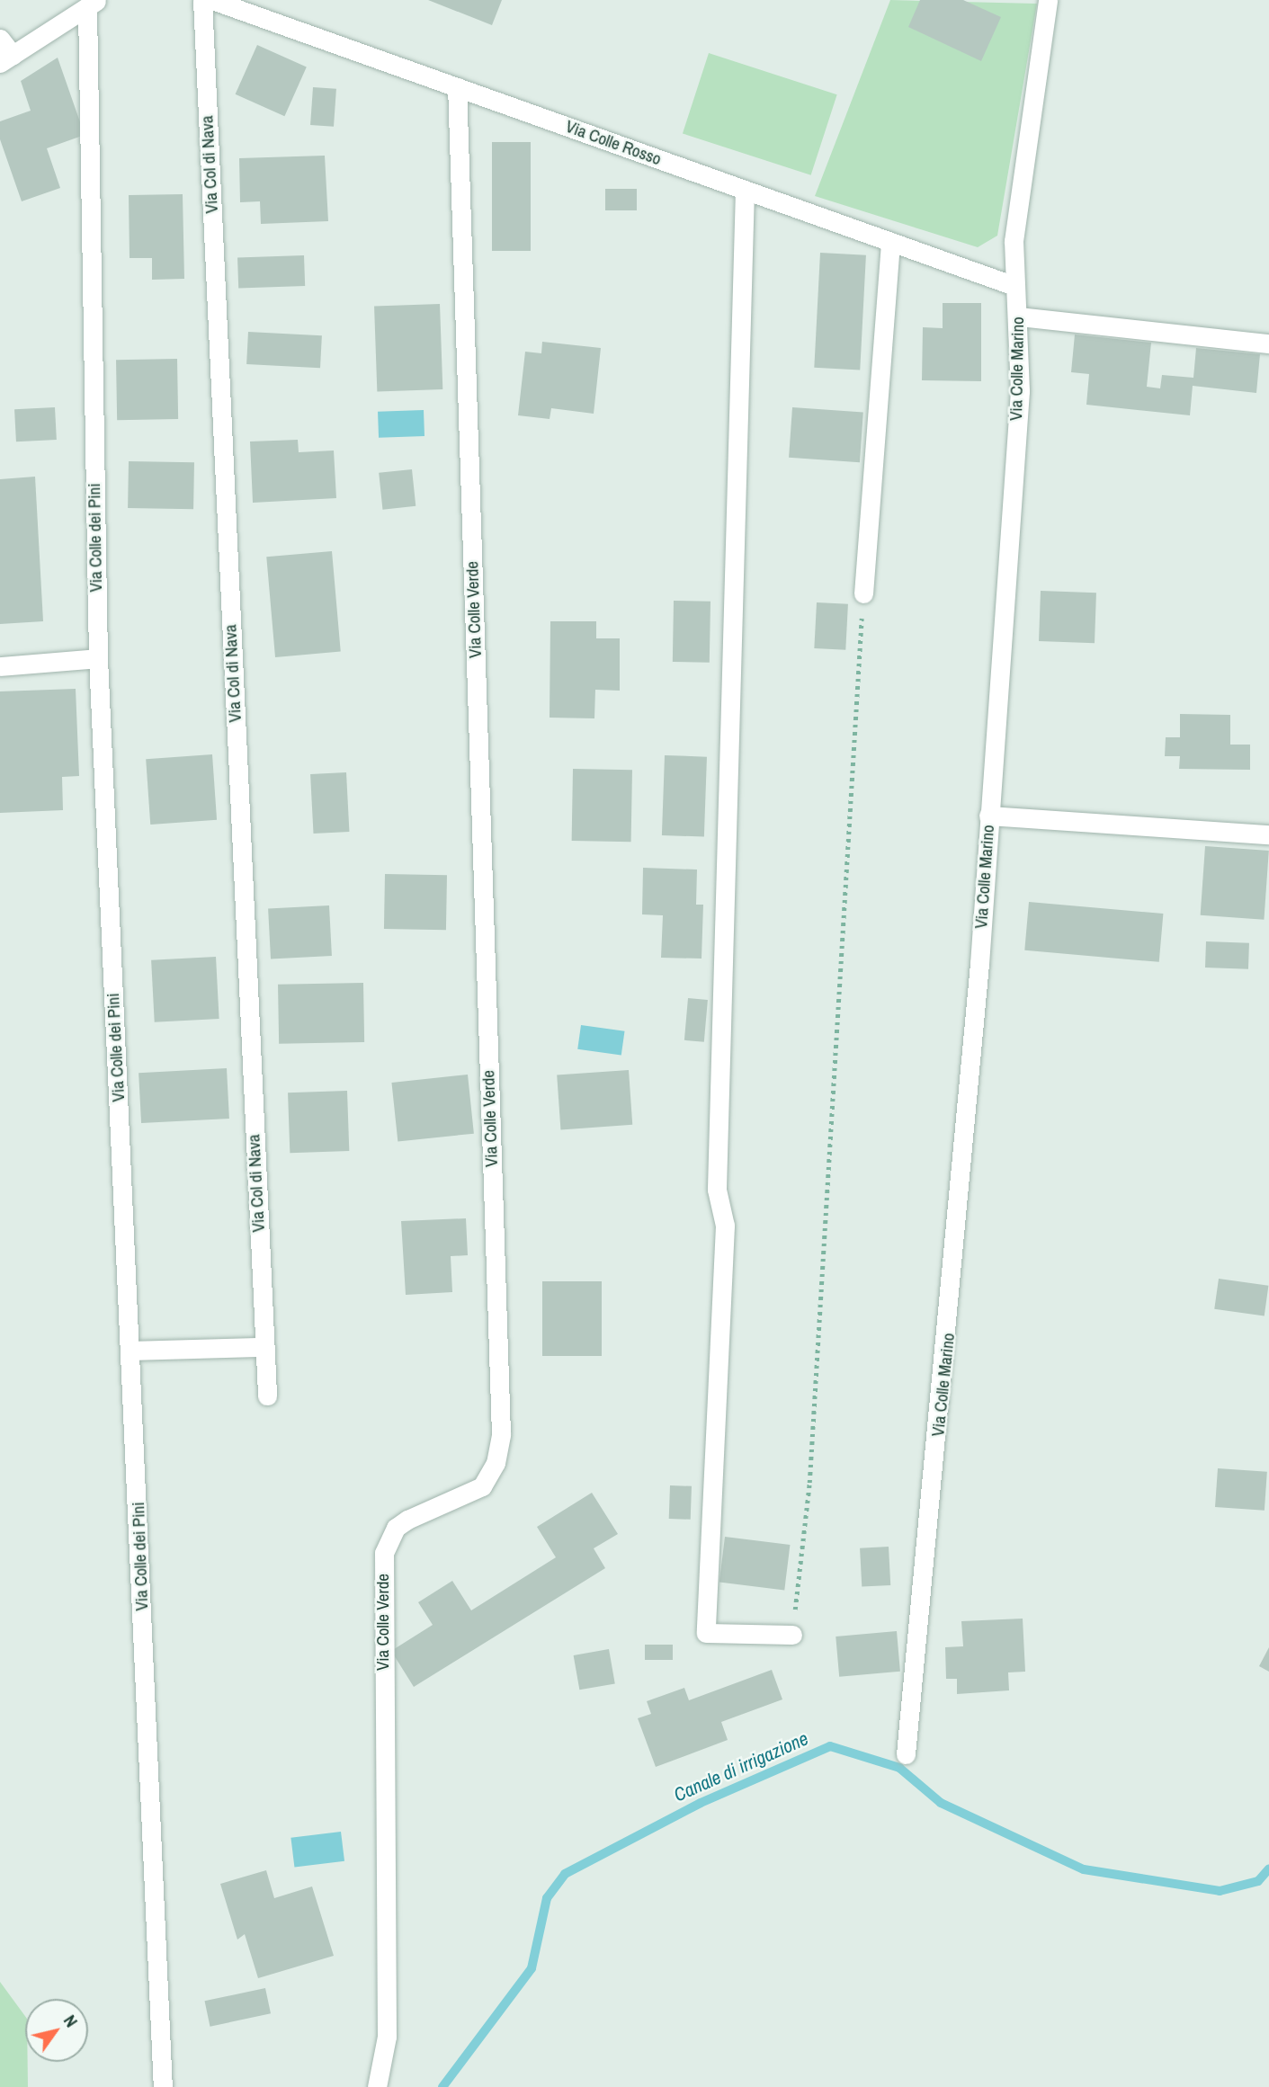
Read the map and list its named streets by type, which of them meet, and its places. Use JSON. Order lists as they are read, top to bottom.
{
  "streets": {
    "street": [
      "Via Colle Rosso",
      "Via Col di Nava",
      "Via Colle Marino",
      "Via Colle dei Pini",
      "Via Colle Verde"
    ]
  },
  "crossings": [
    ["Via Colle Rosso", "Via Colle Marino"],
    ["Via Colle Rosso", "Via Colle Verde"]
  ],
  "water": ["Canale di irrigazione"],
  "north": "top right"
}
